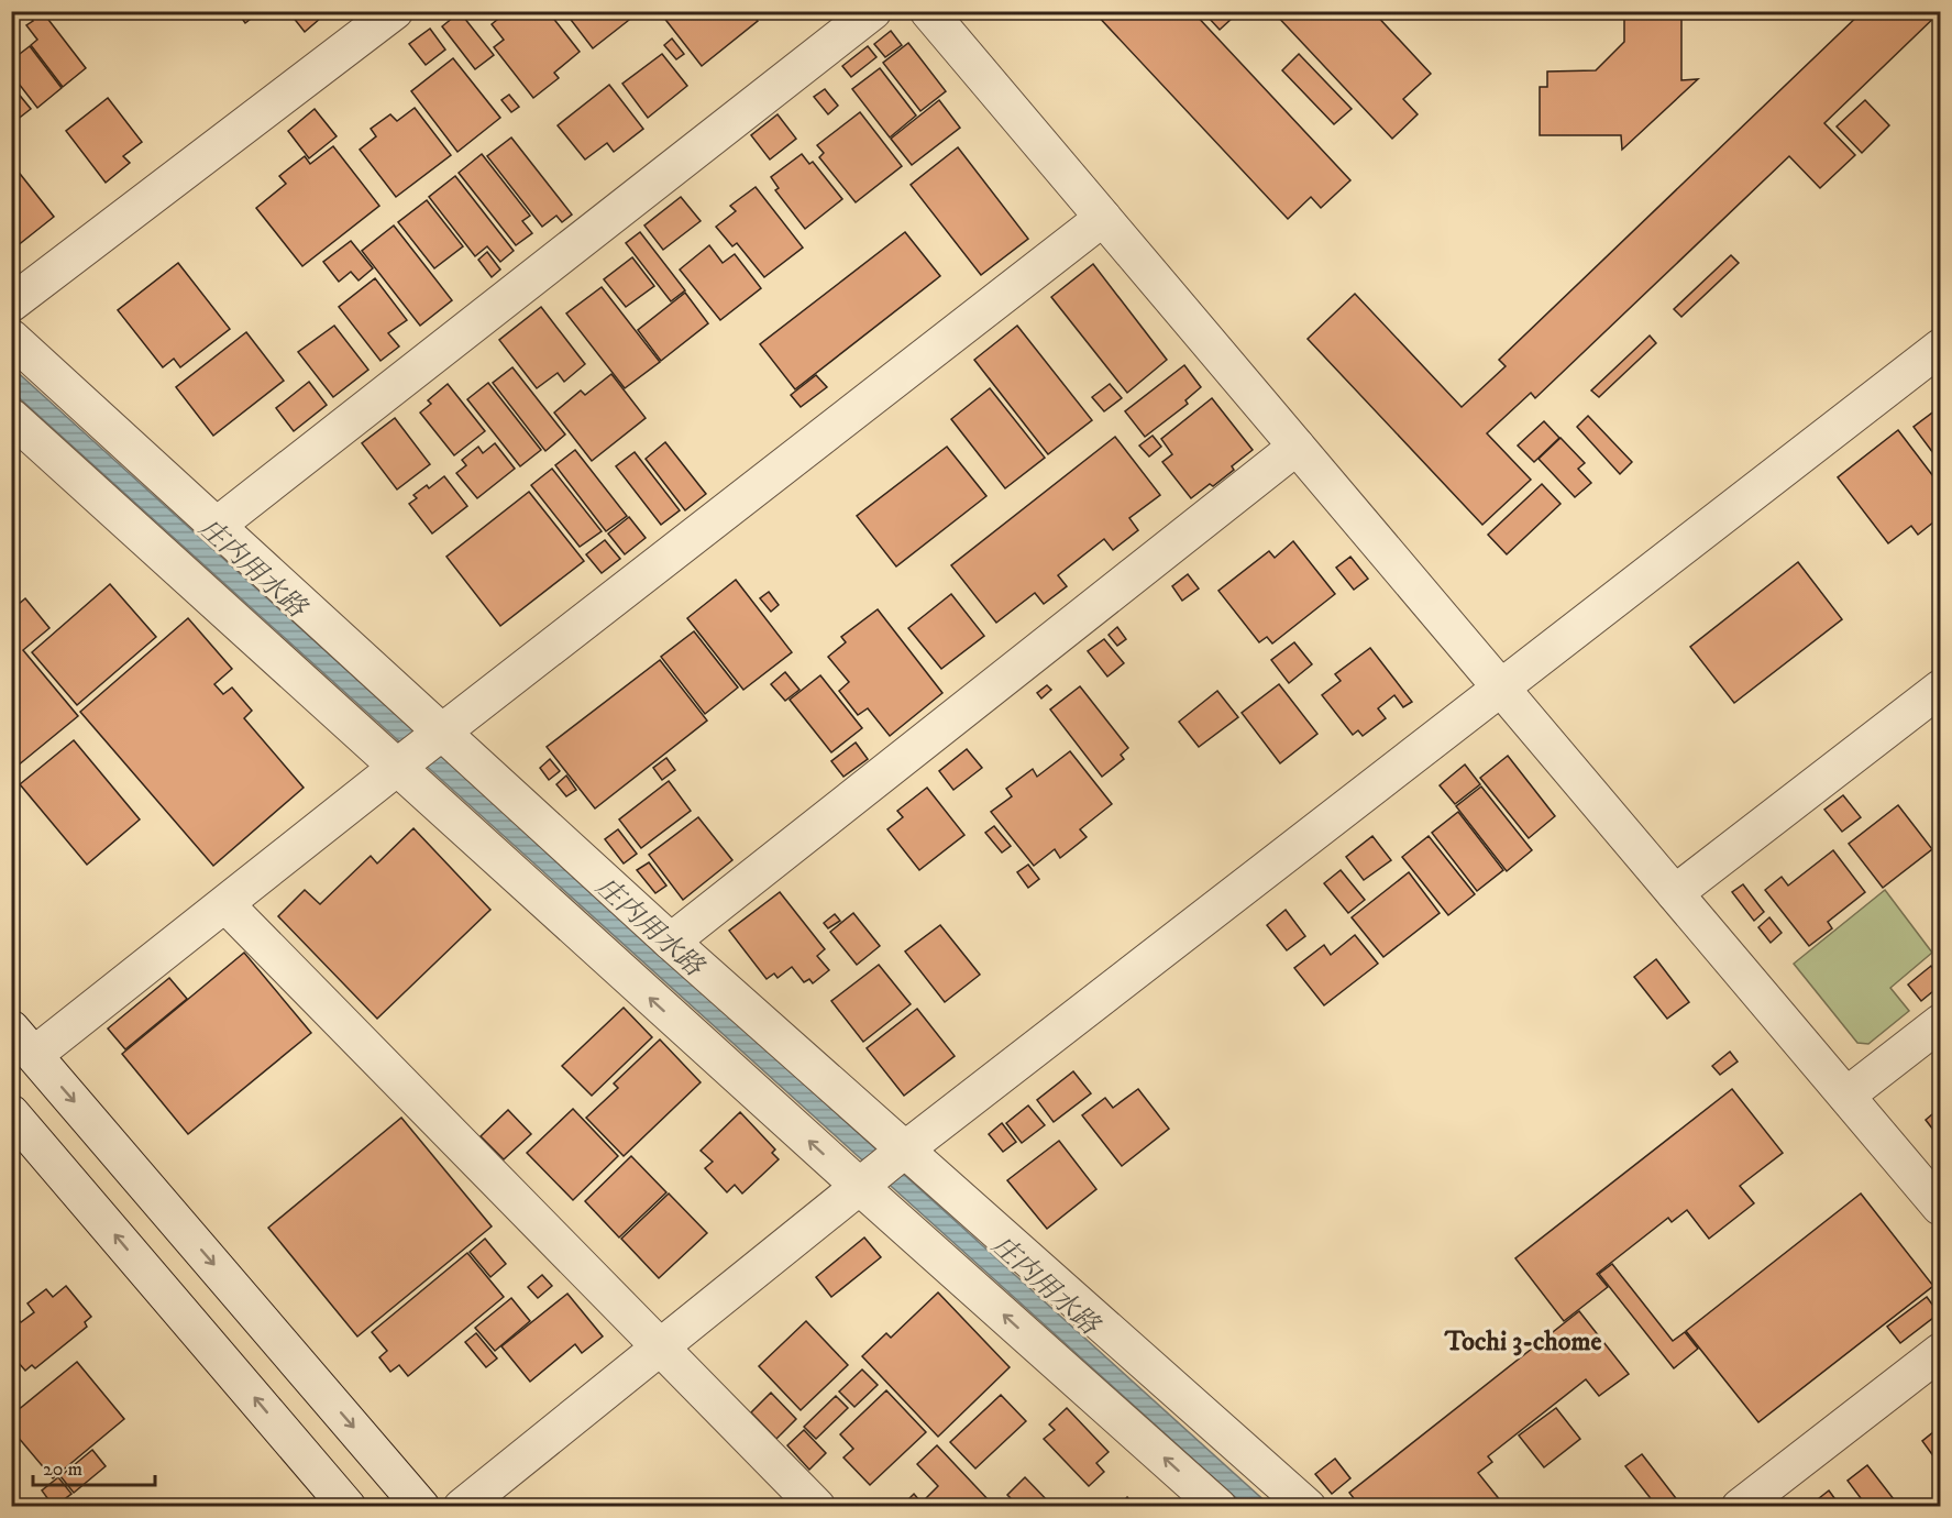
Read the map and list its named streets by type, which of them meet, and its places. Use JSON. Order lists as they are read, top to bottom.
{
  "districts": ["Tochi 3-chome"],
  "water": ["庄内用水路"],
  "scale_bar": "20 m"
}
